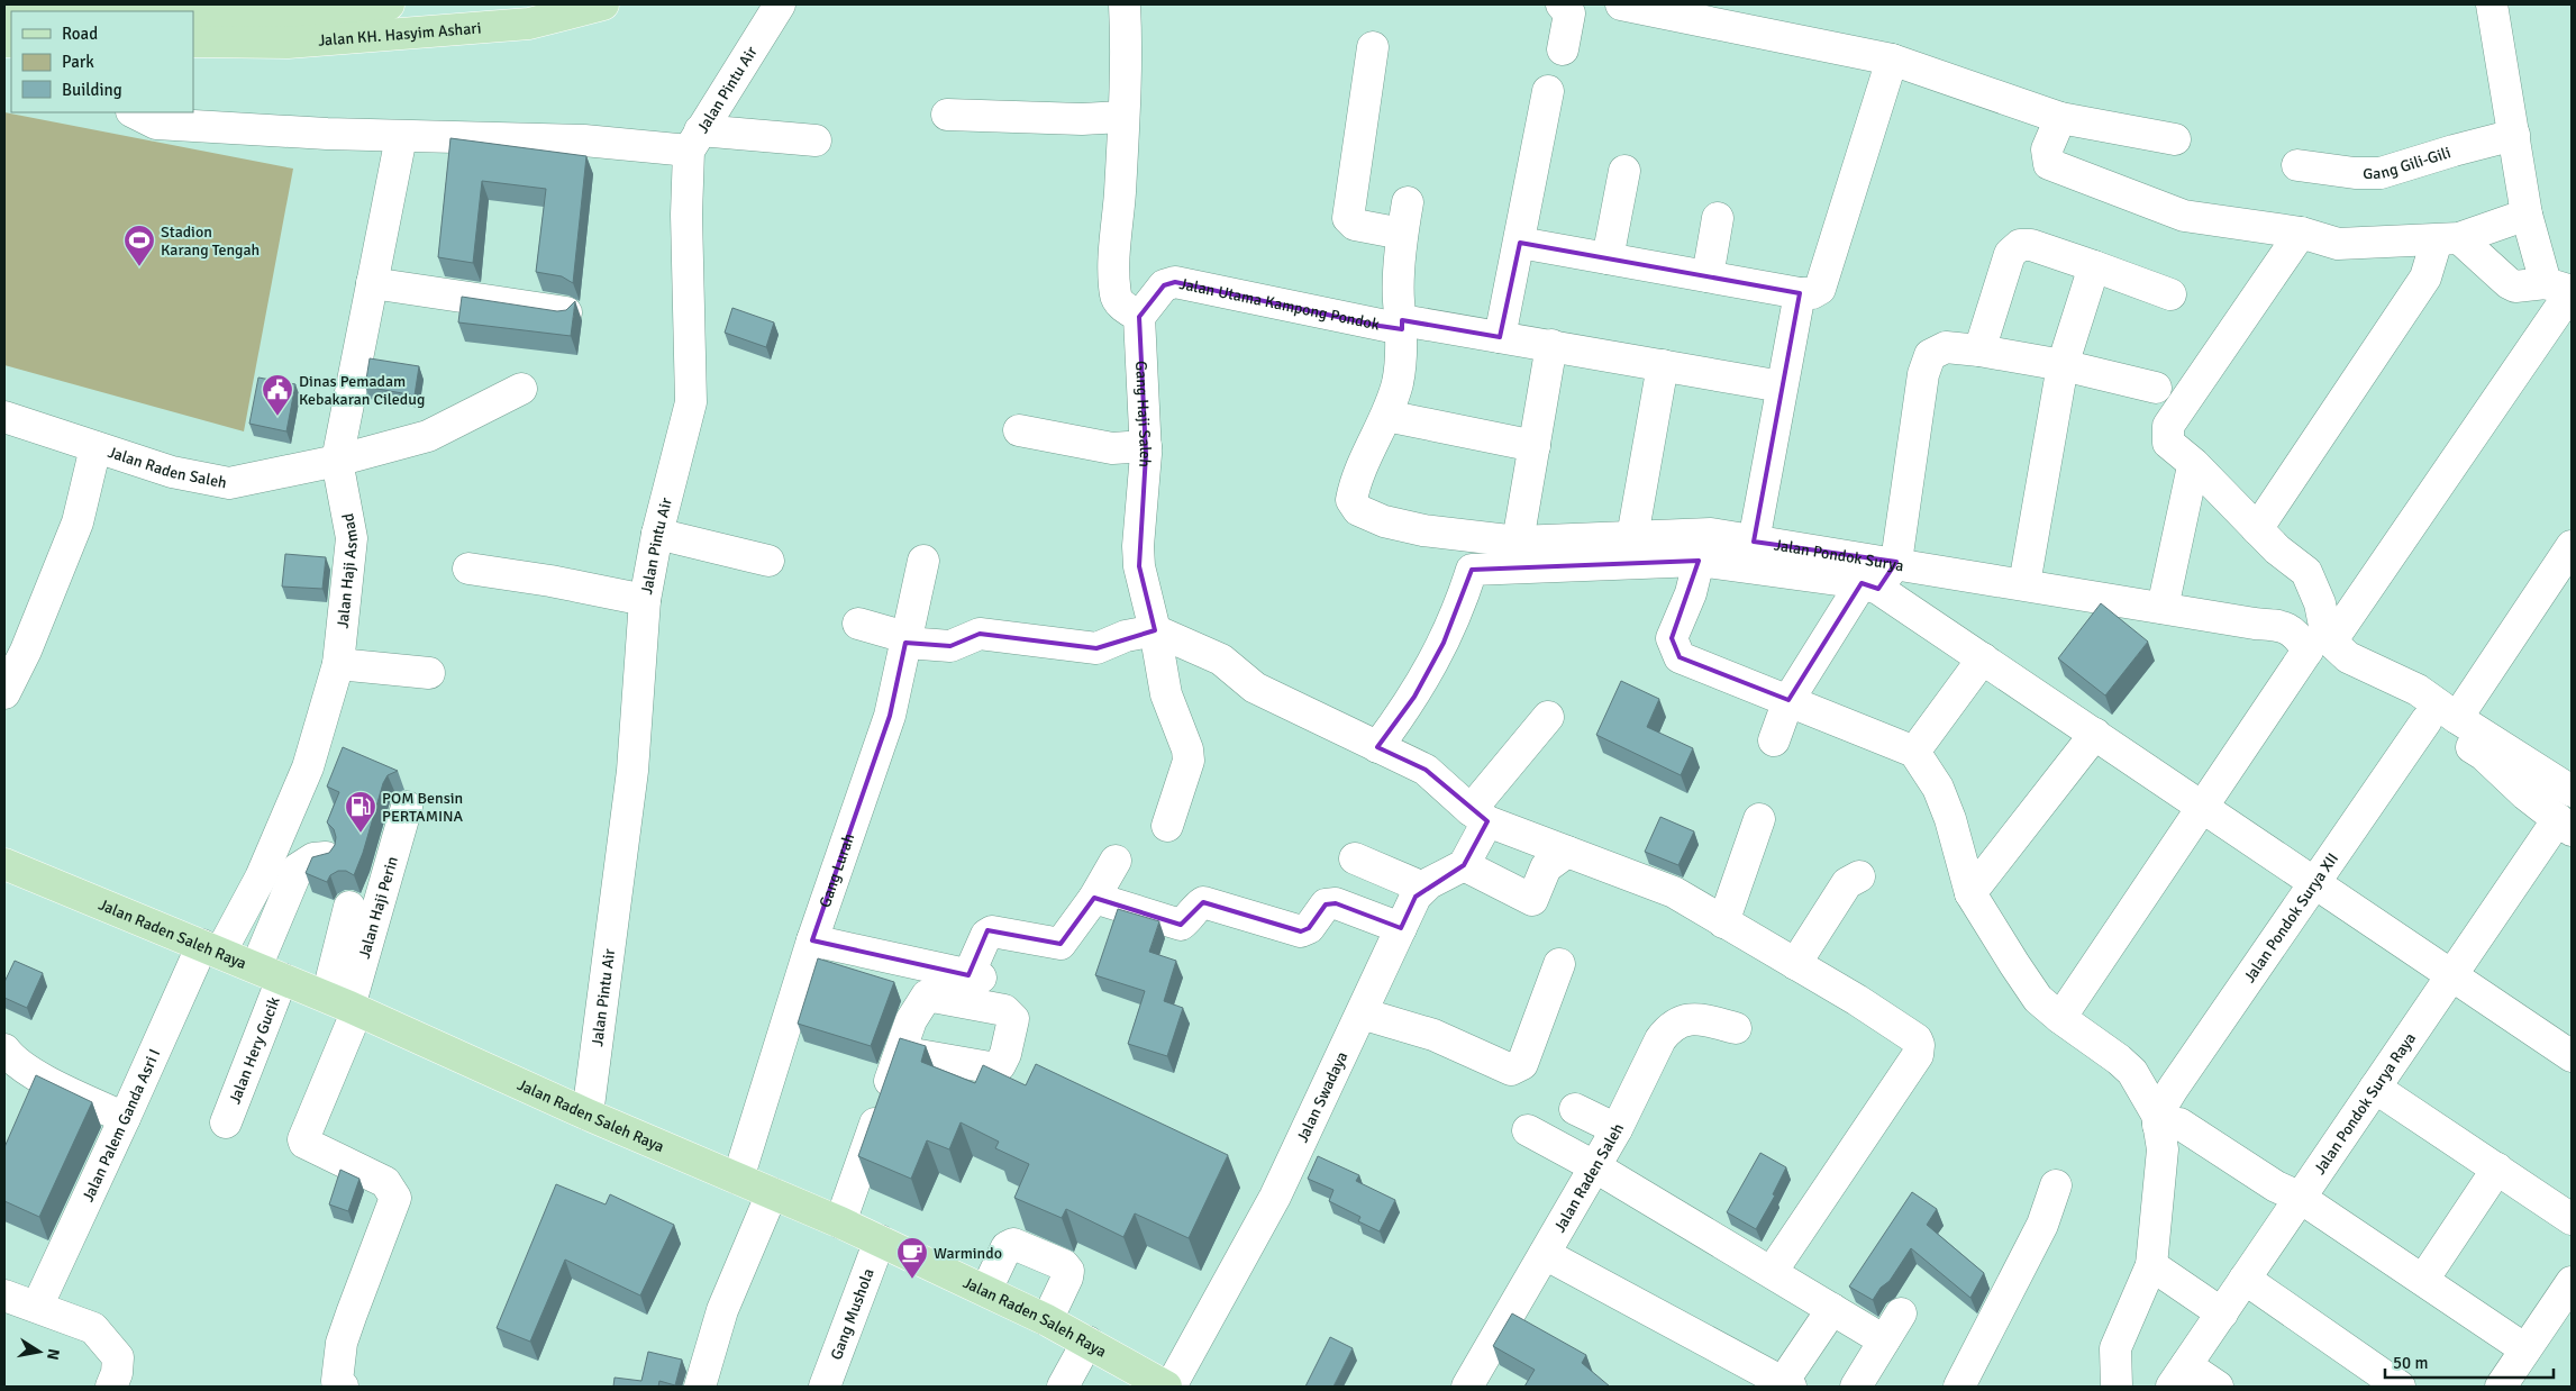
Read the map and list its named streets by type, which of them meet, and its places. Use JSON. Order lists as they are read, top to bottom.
{
  "streets": {
    "main road": ["Jalan KH. Hasyim Ashari", "Jalan Raden Saleh Raya"],
    "street": [
      "Jalan Pintu Air",
      "Gang Gili-Gili",
      "Jalan Utama Kampong Pondok",
      "Gang Haji Saleh",
      "Jalan Raden Saleh",
      "Jalan Pondok Surya",
      "Jalan Haji Asmad",
      "Gang Lurah",
      "Jalan Haji Perin",
      "Jalan Pondok Surya XII",
      "Jalan Hery Gucik",
      "Jalan Swadaya",
      "Jalan Pondok Surya Raya",
      "Jalan Palem Ganda Asri I",
      "Gang Mushola"
    ]
  },
  "crossings": [
    ["Jalan Pintu Air", "Jalan Raden Saleh Raya"],
    ["Jalan Utama Kampong Pondok", "Gang Haji Saleh"],
    ["Jalan Raden Saleh", "Jalan Haji Asmad"],
    ["Jalan Pondok Surya", "Jalan Pondok Surya XII"],
    ["Jalan Haji Asmad", "Jalan Raden Saleh Raya"],
    ["Jalan Haji Asmad", "Jalan Palem Ganda Asri I"],
    ["Gang Lurah", "Jalan Raden Saleh Raya"],
    ["Jalan Haji Perin", "Jalan Raden Saleh Raya"],
    ["Jalan Raden Saleh Raya", "Jalan Hery Gucik"],
    ["Jalan Raden Saleh Raya", "Jalan Palem Ganda Asri I"],
    ["Jalan Raden Saleh Raya", "Gang Mushola"]
  ],
  "places": {
    "sports": ["Stadion Karang Tengah"],
    "public building": ["Dinas Pemadam Kebakaran Ciledug"],
    "fuel station": ["POM Bensin PERTAMINA"],
    "cafe": ["Warmindo"]
  },
  "legend": ["Road", "Park", "Building"],
  "scale_bar": "50 m",
  "north": "right"
}
